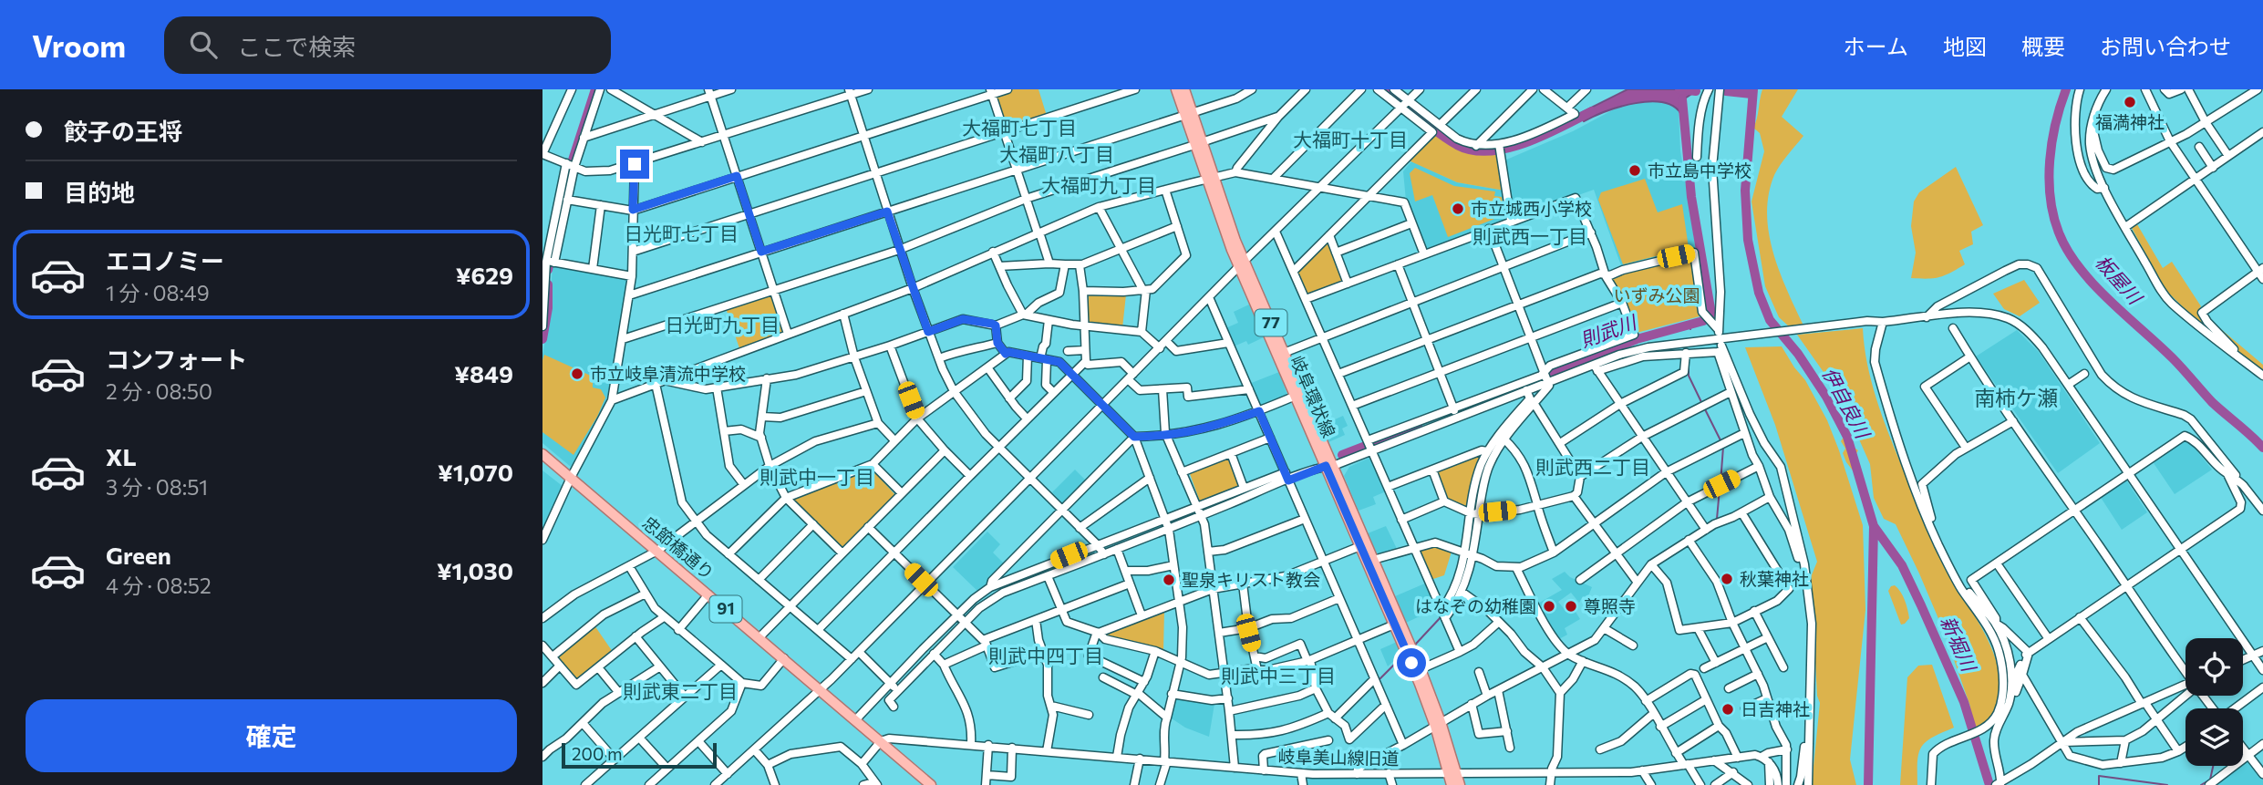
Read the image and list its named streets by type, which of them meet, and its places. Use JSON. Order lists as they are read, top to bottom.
{
  "streets": {
    "main road": [
      "77",
      "岐阜環状線",
      "忠節橋通り",
      "91"
    ],
    "street": ["岐阜美山線旧道"]
  },
  "crossings": [
    ["岐阜環状線", "岐阜美山線旧道"],
    ["忠節橋通り", "91"],
    ["忠節橋通り", "岐阜美山線旧道"],
    ["91", "岐阜美山線旧道"]
  ],
  "districts": [
    "大福町七丁目",
    "大福町十丁目",
    "大福町八丁目",
    "大福町九丁目",
    "日光町七丁目",
    "則武西一丁目",
    "日光町九丁目",
    "南柿ケ瀬",
    "則武西二丁目",
    "則武中一丁目",
    "則武中四丁目",
    "則武中三丁目",
    "則武東二丁目"
  ],
  "water": [
    "板屋川",
    "則武川",
    "伊自良川",
    "新堀川"
  ],
  "parks": ["いずみ公園"],
  "places": [
    "福満神社",
    "市立島中学校",
    "市立城西小学校",
    "市立岐阜清流中学校",
    "秋葉神社",
    "聖泉キリスト教会",
    "はなぞの幼稚園",
    "尊照寺",
    "日吉神社"
  ],
  "scale_bar": "200 m",
  "page": {
    "header": "Vroom",
    "search": "ここで検索",
    "nav": [
      "ホーム",
      "地図",
      "概要",
      "お問い合わせ"
    ],
    "banner": ["餃子の王将", "目的地"],
    "list": [
      {
        "name": "エコノミー",
        "note": "1 分 · 08:49",
        "value": "¥629"
      },
      {
        "name": "コンフォート",
        "note": "2 分 · 08:50",
        "value": "¥849"
      },
      {
        "name": "XL",
        "note": "3 分 · 08:51",
        "value": "¥1,070"
      },
      {
        "name": "Green",
        "note": "4 分 · 08:52",
        "value": "¥1,030"
      }
    ],
    "buttons": "確定",
    "scale": "200 m"
  }
}
